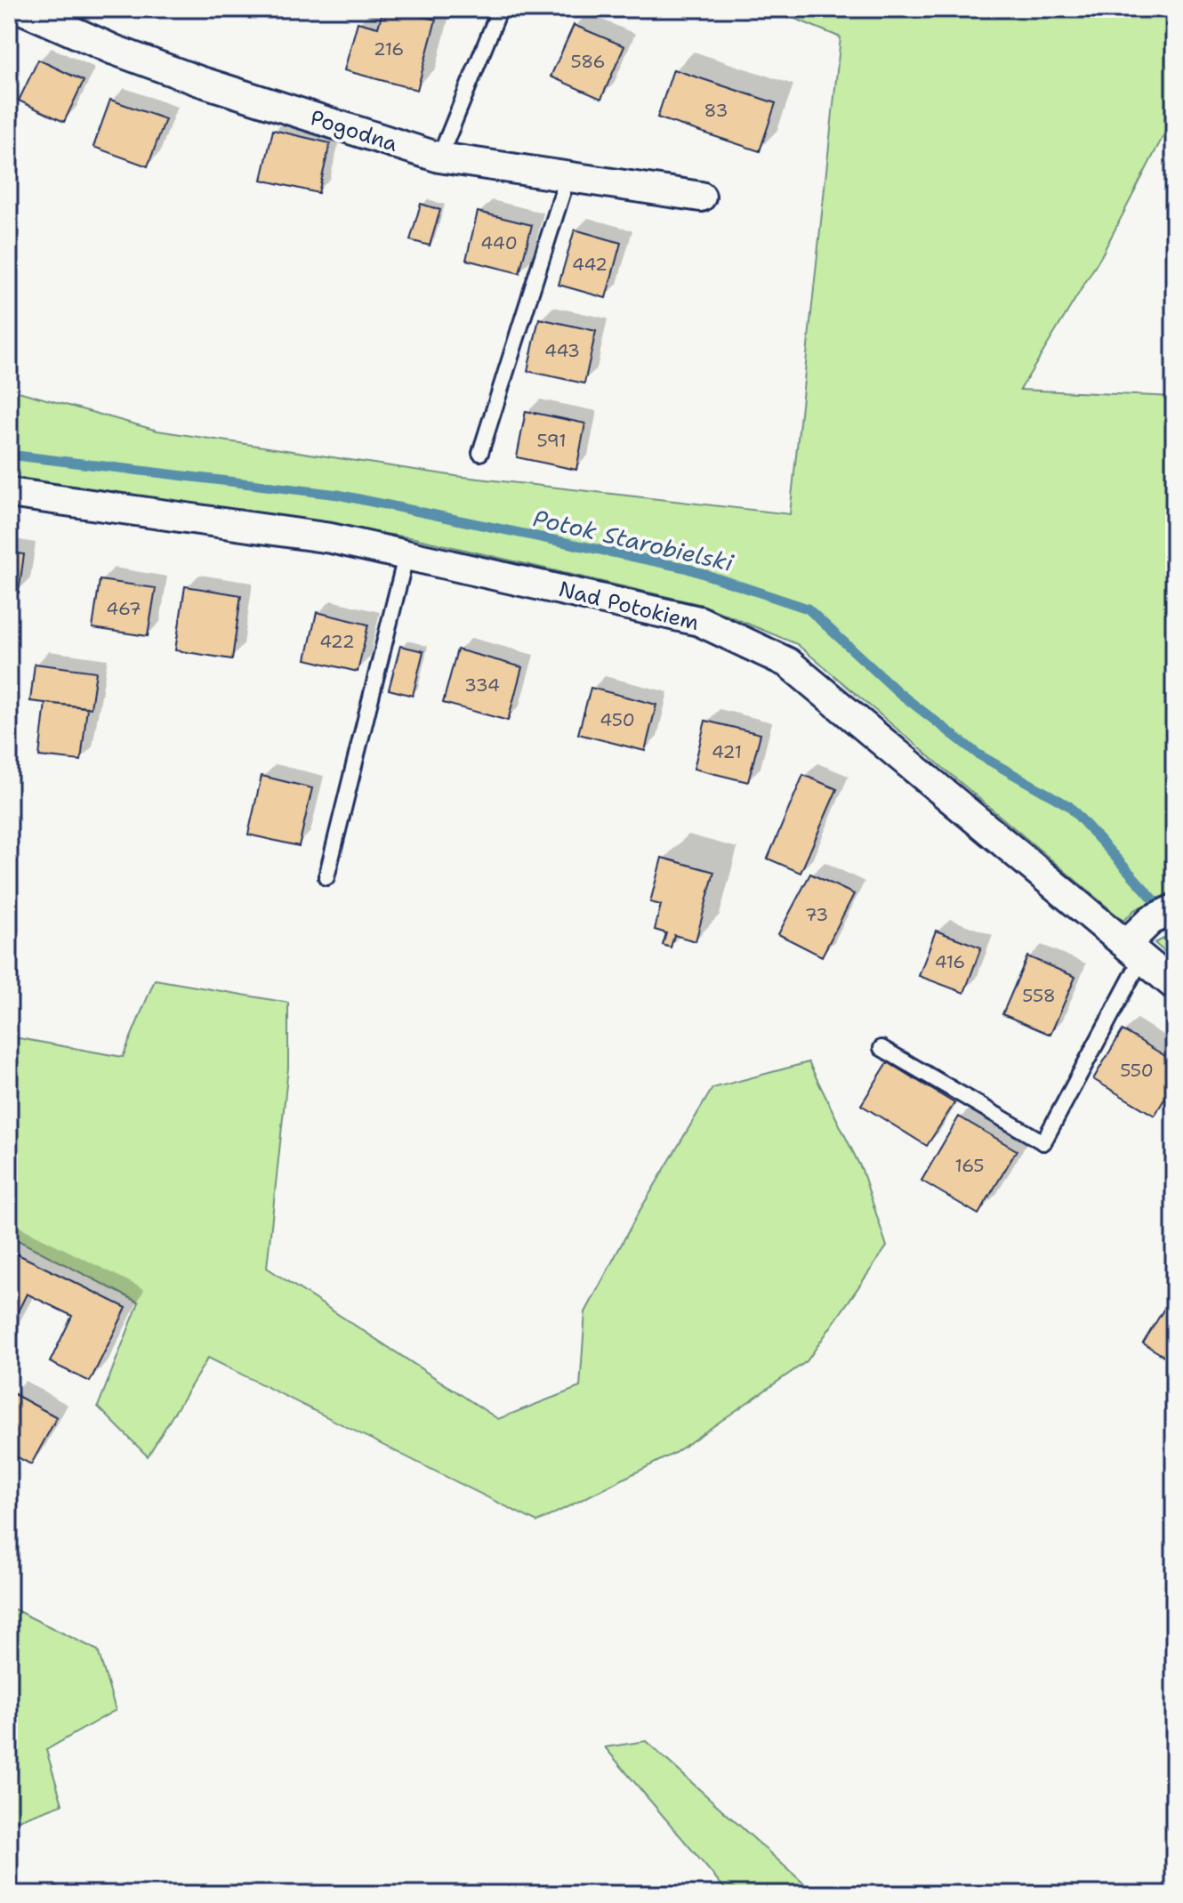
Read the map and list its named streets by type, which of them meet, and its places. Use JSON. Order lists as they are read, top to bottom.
{
  "streets": {
    "street": ["Pogodna", "Nad Potokiem"]
  },
  "water": ["Potok Starobielski"],
  "house_numbers": [
    "216",
    "586",
    "83",
    "440",
    "442",
    "443",
    "591",
    "467",
    "422",
    "334",
    "450",
    "421",
    "73",
    "416",
    "558",
    "550",
    "165"
  ]
}
